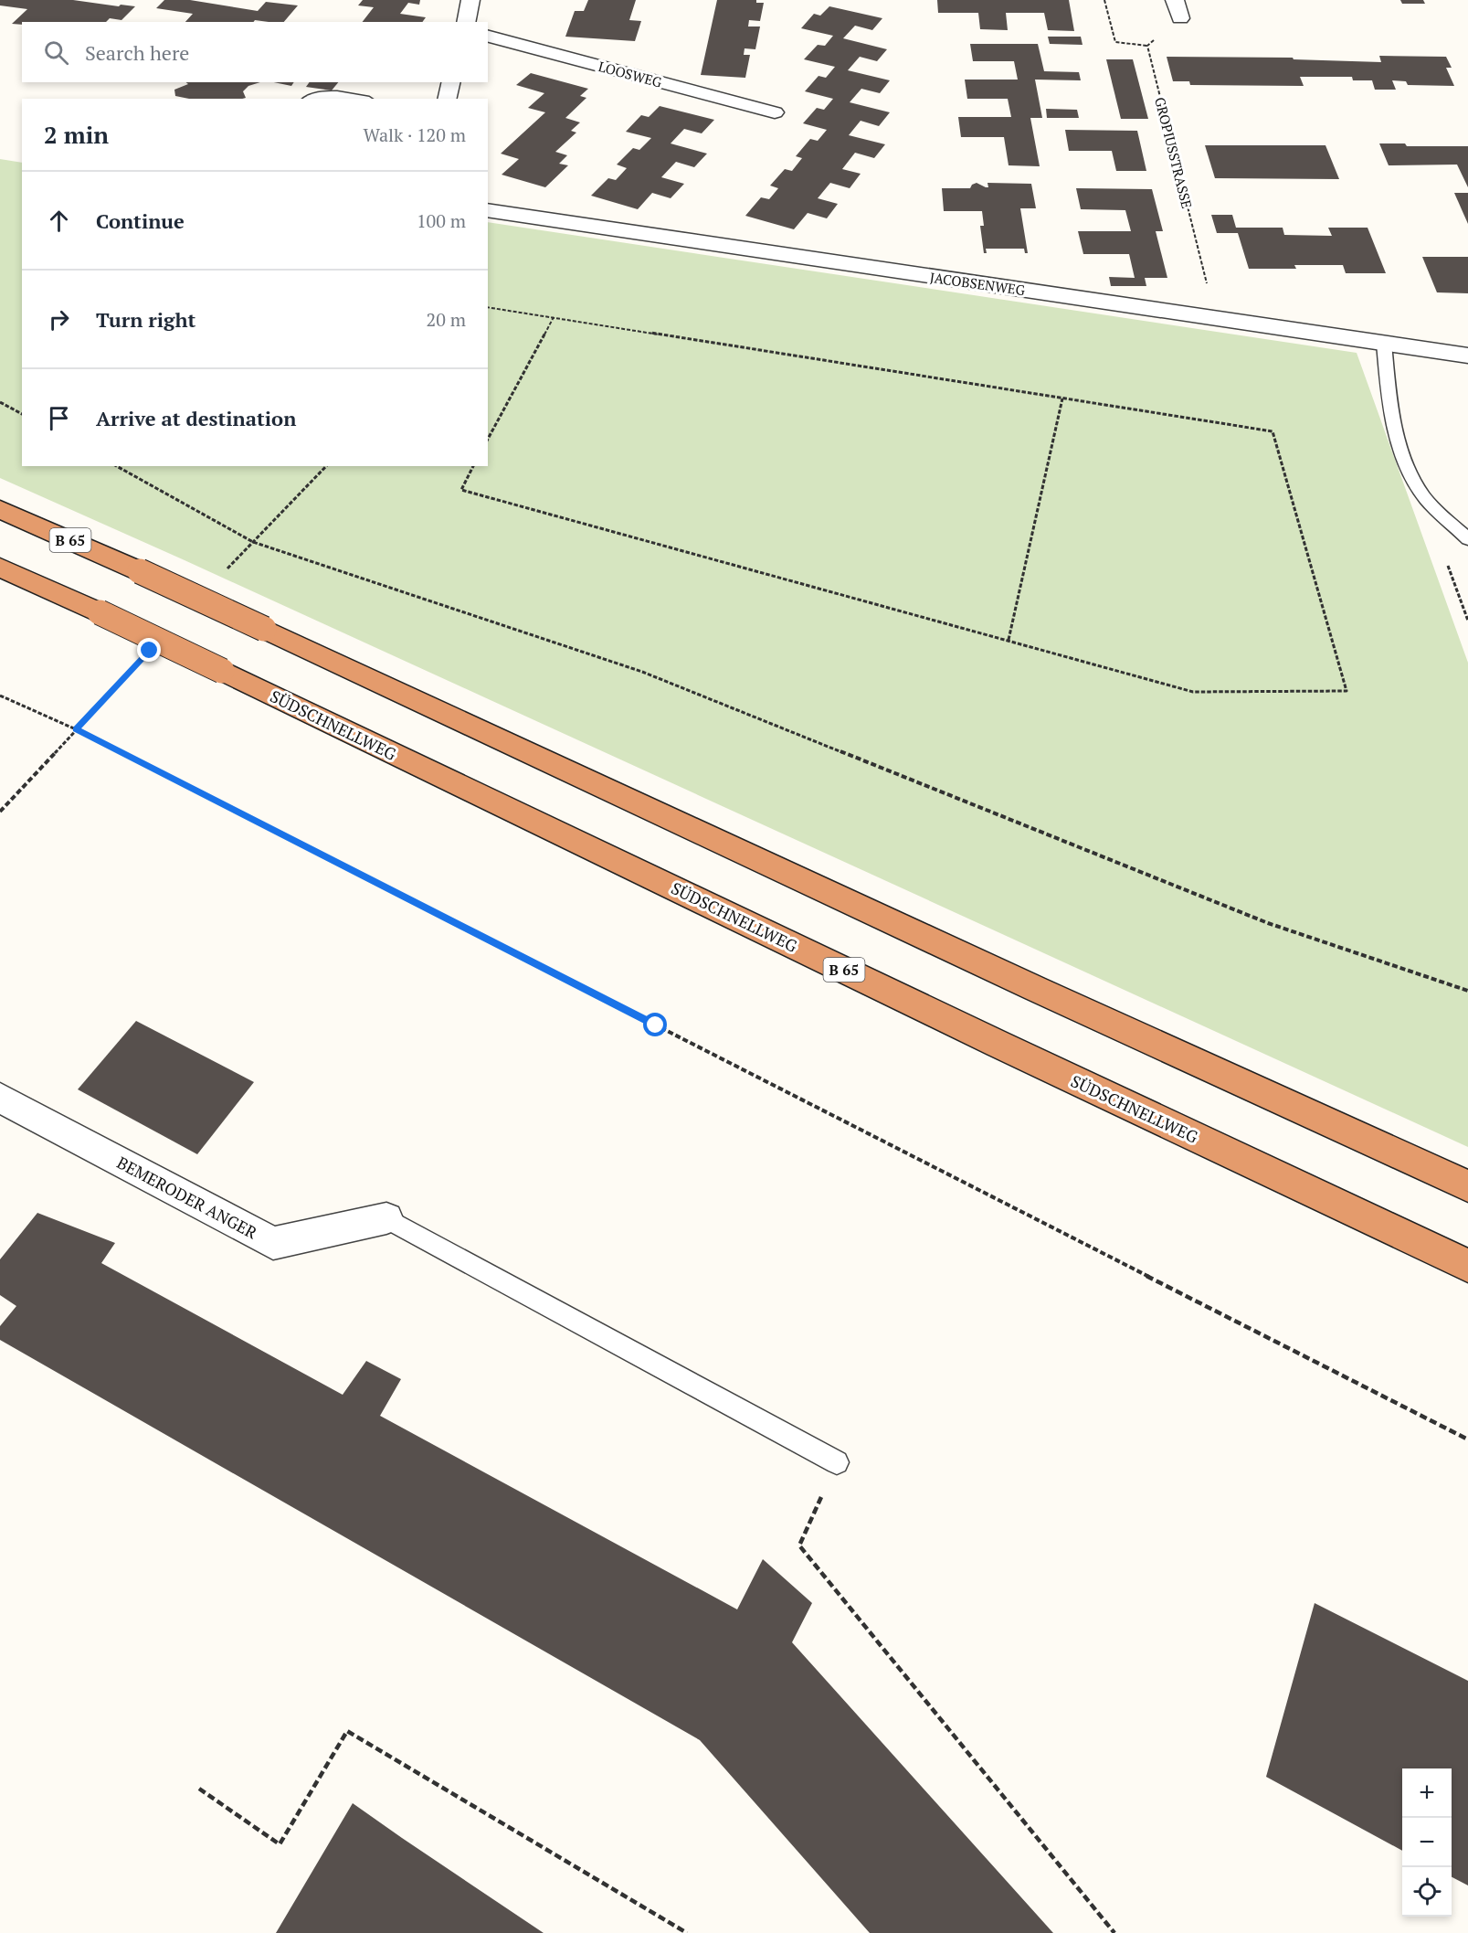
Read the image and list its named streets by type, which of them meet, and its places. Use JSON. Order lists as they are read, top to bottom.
{
  "streets": {
    "highway": ["B 65", "SÜDSCHNELLWEG"],
    "street": ["LOOSWEG", "JACOBSENWEG", "BEMERODER ANGER"],
    "path": ["GROPIUSSTRASSE"]
  },
  "crossings": [
    ["GROPIUSSTRASSE", "JACOBSENWEG"]
  ],
  "page": {
    "search": "Search here",
    "heading": ["2 min", "Walk · 120 m"],
    "list": [
      ["Continue", "100 m"],
      ["Turn right", "20 m"],
      "Arrive at destination"
    ],
    "map_buttons": ["+", "−"]
  }
}
